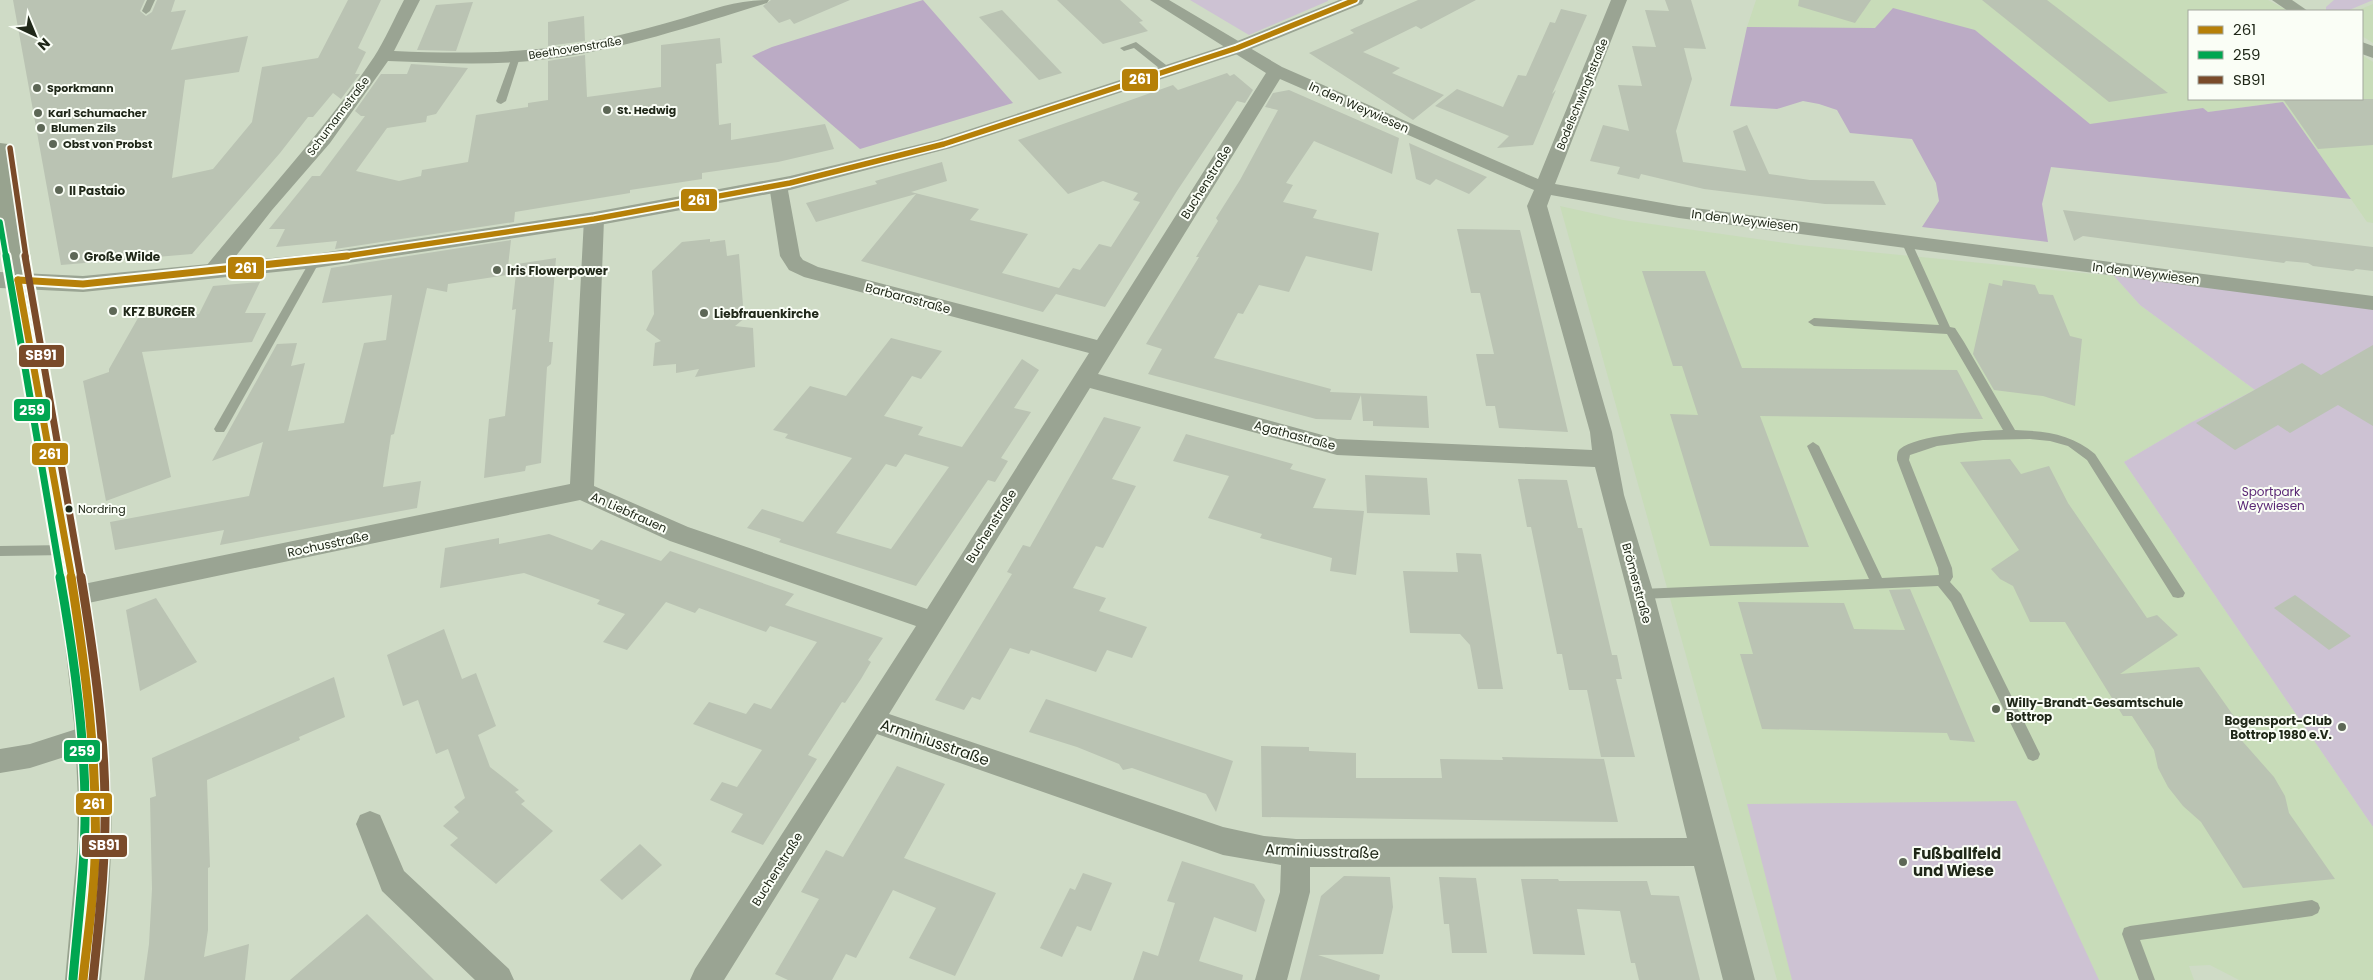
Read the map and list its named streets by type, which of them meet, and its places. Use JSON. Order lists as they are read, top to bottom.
{
  "streets": {
    "street": [
      "Beethovenstraße",
      "Bodelschwinghstraße",
      "In den Weywiesen",
      "Schumannstraße",
      "Buchenstraße",
      "Barbarastraße",
      "Agathastraße",
      "An Liebfrauen",
      "Rochusstraße",
      "Brömerstraße",
      "Arminiusstraße"
    ]
  },
  "crossings": [
    ["Beethovenstraße", "Schumannstraße"],
    ["Bodelschwinghstraße", "In den Weywiesen"],
    ["Bodelschwinghstraße", "Brömerstraße"],
    ["In den Weywiesen", "Buchenstraße"],
    ["In den Weywiesen", "Brömerstraße"],
    ["Buchenstraße", "Barbarastraße"],
    ["Buchenstraße", "Agathastraße"],
    ["Buchenstraße", "An Liebfrauen"],
    ["Buchenstraße", "Arminiusstraße"],
    ["Agathastraße", "Brömerstraße"],
    ["An Liebfrauen", "Rochusstraße"],
    ["Brömerstraße", "Arminiusstraße"]
  ],
  "parks": ["Sportpark Weywiesen"],
  "places": [
    "Sporkmann",
    "St. Hedwig",
    "Karl Schumacher",
    "Blumen Zils",
    "Obst von Probst",
    "Il Pastaio",
    "Große Wilde",
    "Iris Flowerpower",
    "KFZ BURGER",
    "Liebfrauenkirche",
    "Nordring",
    "Willy-Brandt-Gesamtschule Bottrop",
    "Bogensport-Club Bottrop 1980 e.V.",
    "Fußballfeld und Wiese"
  ],
  "lines": ["transit line 261", "transit line SB91", "transit line 259"],
  "legend": ["261", "259", "SB91"],
  "north": "bottom right"
}
